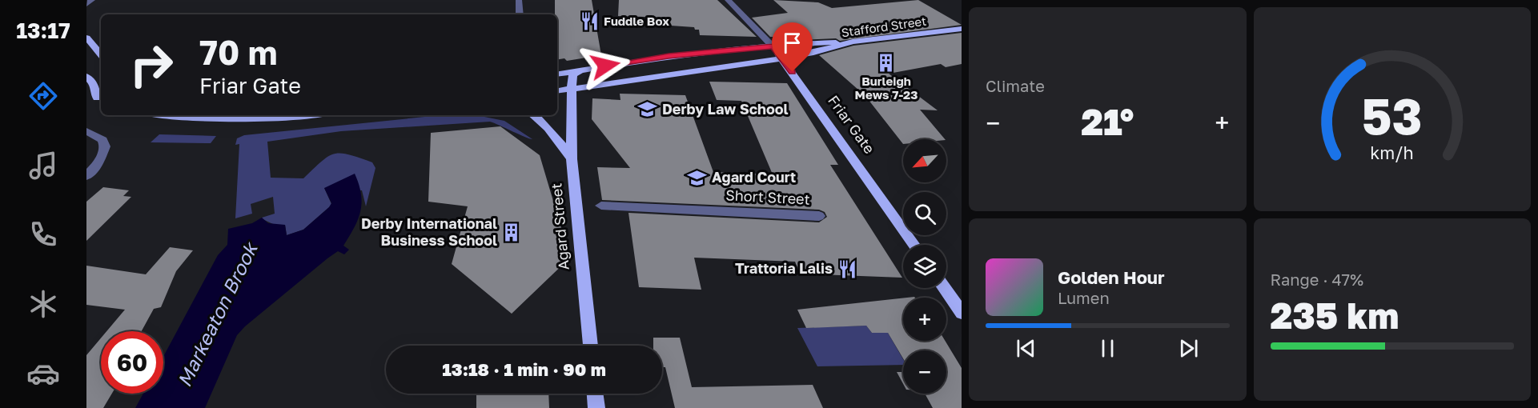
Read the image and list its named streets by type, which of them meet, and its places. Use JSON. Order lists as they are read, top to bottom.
{
  "streets": {
    "main road": ["Stafford Street", "Friar Gate", "Agard Street"],
    "street": ["Short Street"]
  },
  "crossings": [
    ["Stafford Street", "Friar Gate"]
  ],
  "water": ["Markeaton Brook"],
  "places": {
    "restaurant": ["Fuddle Box", "Trattoria Lalis"],
    "building": ["Burleigh Mews 7-23", "Derby International Business School"],
    "school or university": ["Derby Law School", "Agard Court"]
  },
  "north": "bottom left",
  "page": {
    "tabs": "13:17",
    "tile": [
      "Climate",
      ["Range · 47%", "235 km"]
    ],
    "turn": ["70 m", "Friar Gate"],
    "heat": ["−", "21°", "+"],
    "map_buttons": ["+", "−"],
    "song": ["Golden Hour", "Lumen"],
    "limit": "60",
    "trip": "13:18 · 1 min · 90 m",
    "gauge": ["53", "km/h"]
  }
}
